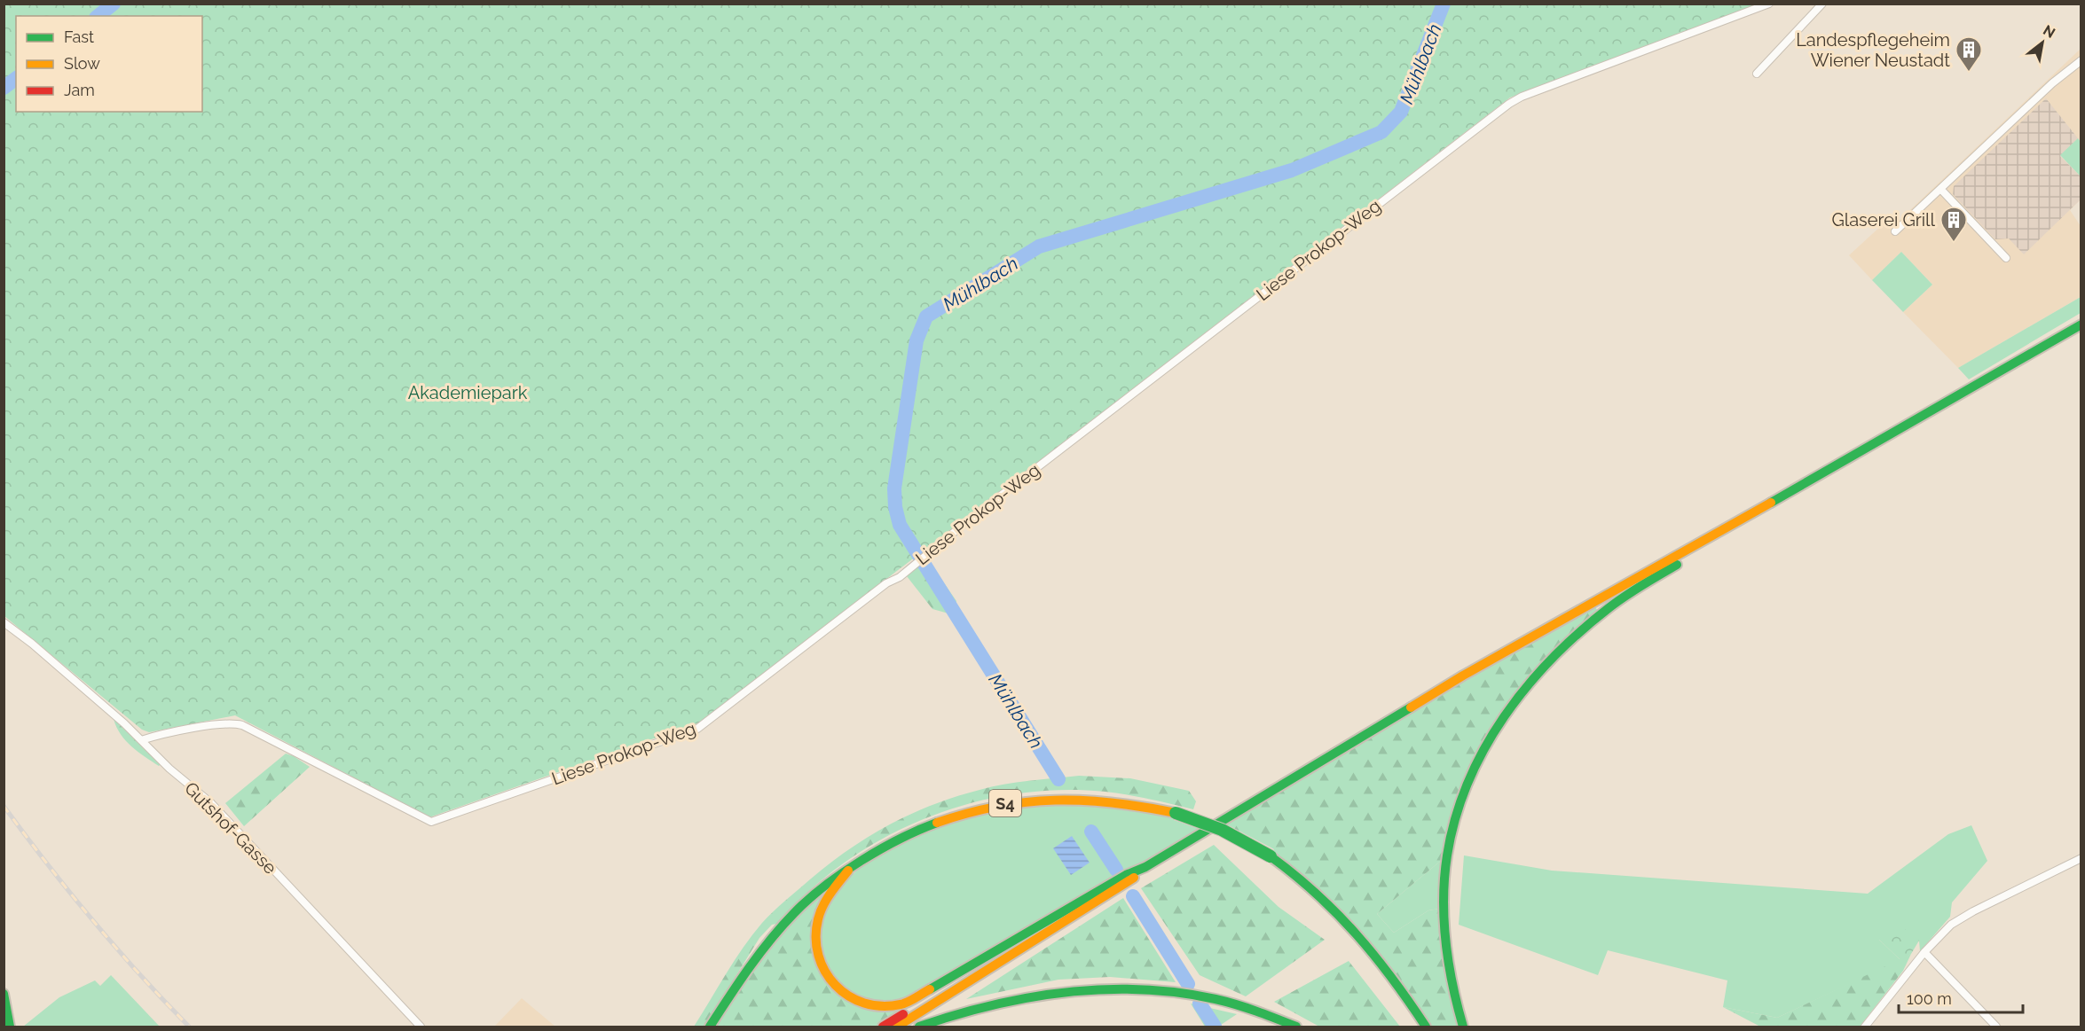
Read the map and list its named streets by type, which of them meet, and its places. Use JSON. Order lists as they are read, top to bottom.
{
  "streets": {
    "main road": ["S4"],
    "street": ["Liese Prokop-Weg", "Gutshof-Gasse"]
  },
  "crossings": [
    ["Liese Prokop-Weg", "Gutshof-Gasse"]
  ],
  "water": ["Mühlbach"],
  "parks": ["Akademiepark"],
  "places": {
    "building": ["Landespflegeheim Wiener Neustadt", "Glaserei Grill"]
  },
  "legend": ["Fast", "Slow", "Jam"],
  "scale_bar": "100 m",
  "north": "top right"
}
